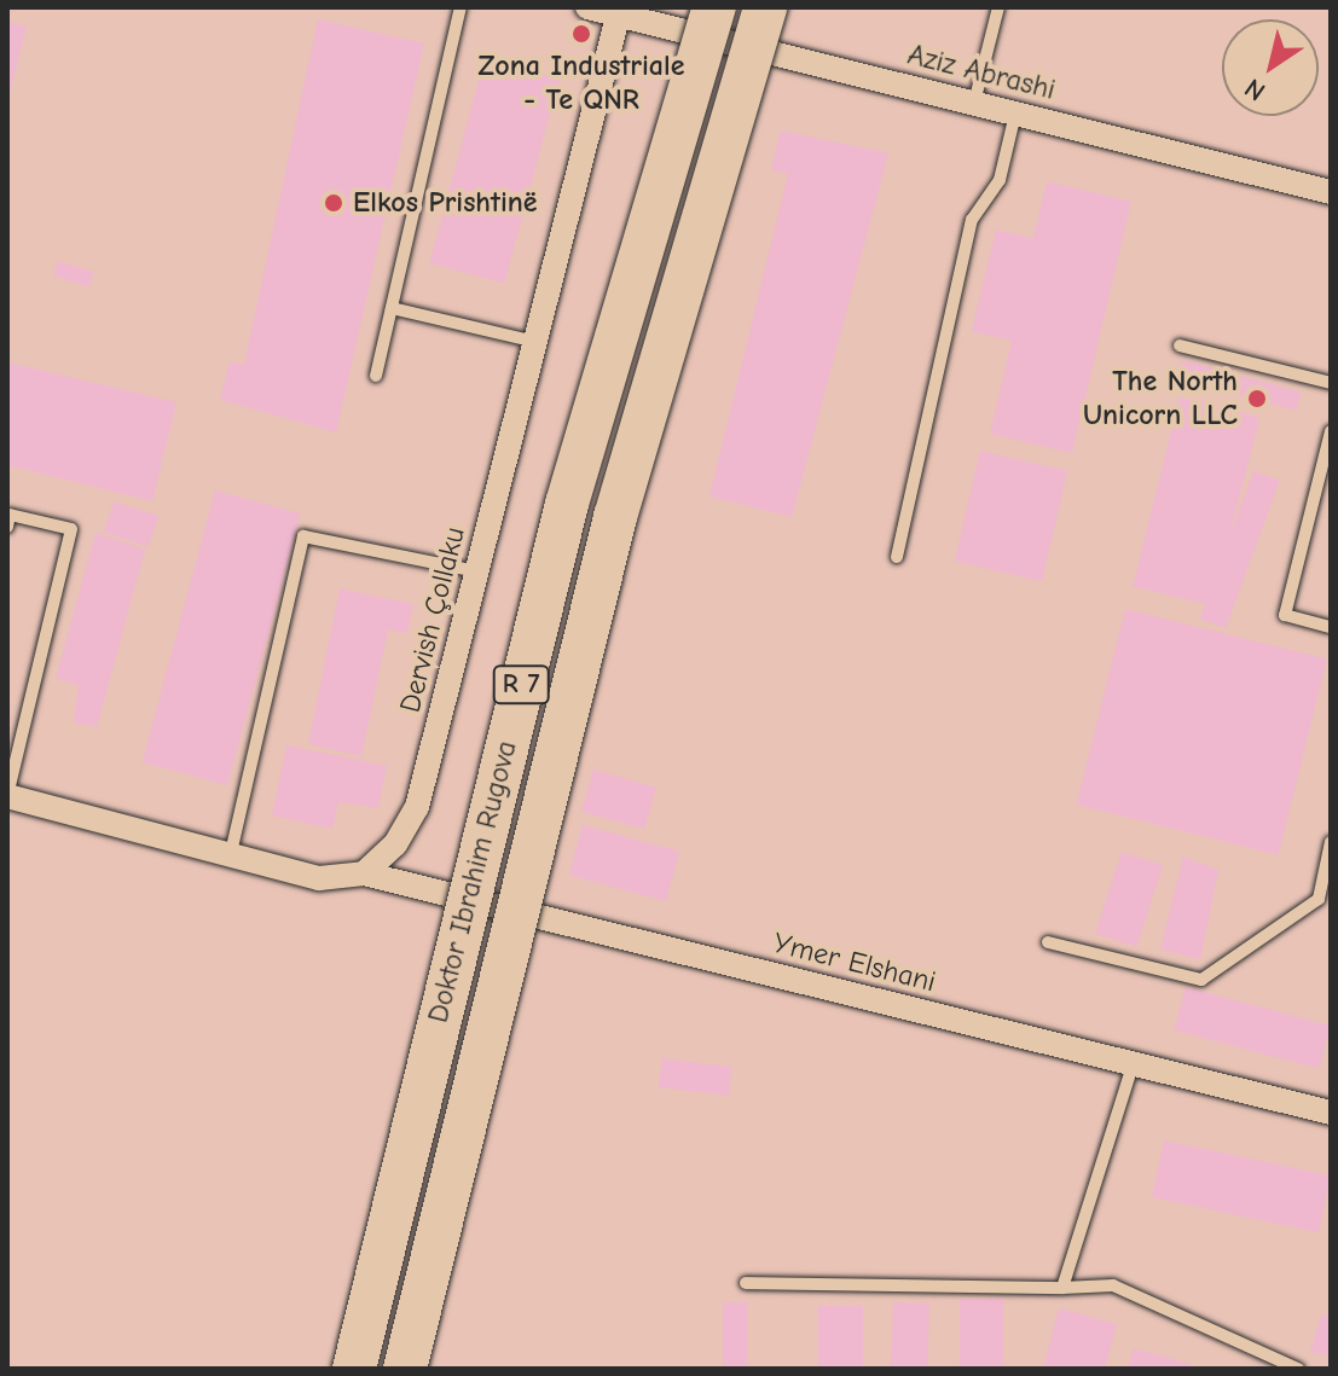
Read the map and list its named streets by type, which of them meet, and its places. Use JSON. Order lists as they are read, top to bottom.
{
  "streets": {
    "highway": ["R 7", "Doktor Ibrahim Rugova"],
    "street": ["Aziz Abrashi", "Dervish Çollaku", "Ymer Elshani"]
  },
  "crossings": [
    ["Aziz Abrashi", "Dervish Çollaku"],
    ["Dervish Çollaku", "Ymer Elshani"]
  ],
  "places": ["Zona Industriale - Te QNR", "Elkos Prishtinë", "The North Unicorn LLC"],
  "north": "bottom left"
}
